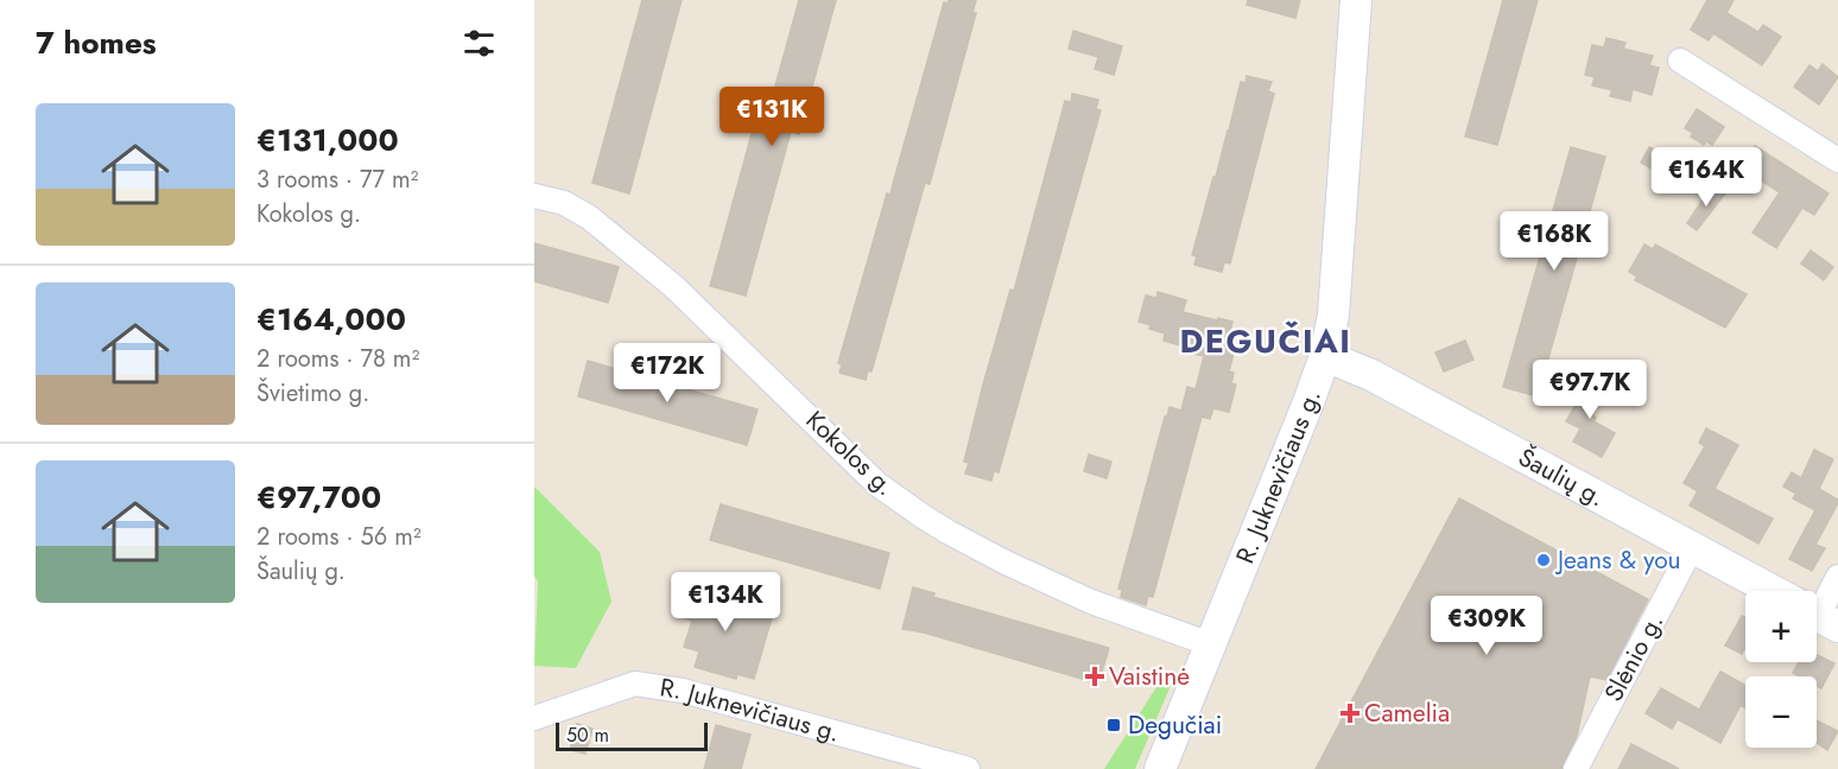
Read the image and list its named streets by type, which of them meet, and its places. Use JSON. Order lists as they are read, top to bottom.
{
  "streets": {
    "street": [
      "Kokolos g.",
      "R. Juknevičiaus g.",
      "Šaulių g.",
      "Slėnio g."
    ]
  },
  "crossings": [
    ["Kokolos g.", "R. Juknevičiaus g."],
    ["R. Juknevičiaus g.", "Šaulių g."],
    ["Šaulių g.", "Slėnio g."]
  ],
  "districts": ["DEGUČIAI"],
  "places": {
    "other": ["Jeans & you"],
    "health": ["Vaistinė", "Camelia"],
    "transit": ["Degučiai"]
  },
  "scale_bar": "50 m",
  "page": {
    "heading": "7 homes",
    "list": [
      {
        "name": "€131,000",
        "note": "3 rooms · 77 m² · Kokolos g."
      },
      {
        "name": "€164,000",
        "note": "2 rooms · 78 m² · Švietimo g."
      },
      {
        "name": "€97,700",
        "note": "2 rooms · 56 m² · Šaulių g."
      }
    ],
    "price": [
      "€131K",
      "€164K",
      "€168K",
      "€172K",
      "€97.7K",
      "€134K",
      "€309K"
    ],
    "map_buttons": ["+", "−"],
    "scale": "50 m"
  }
}
